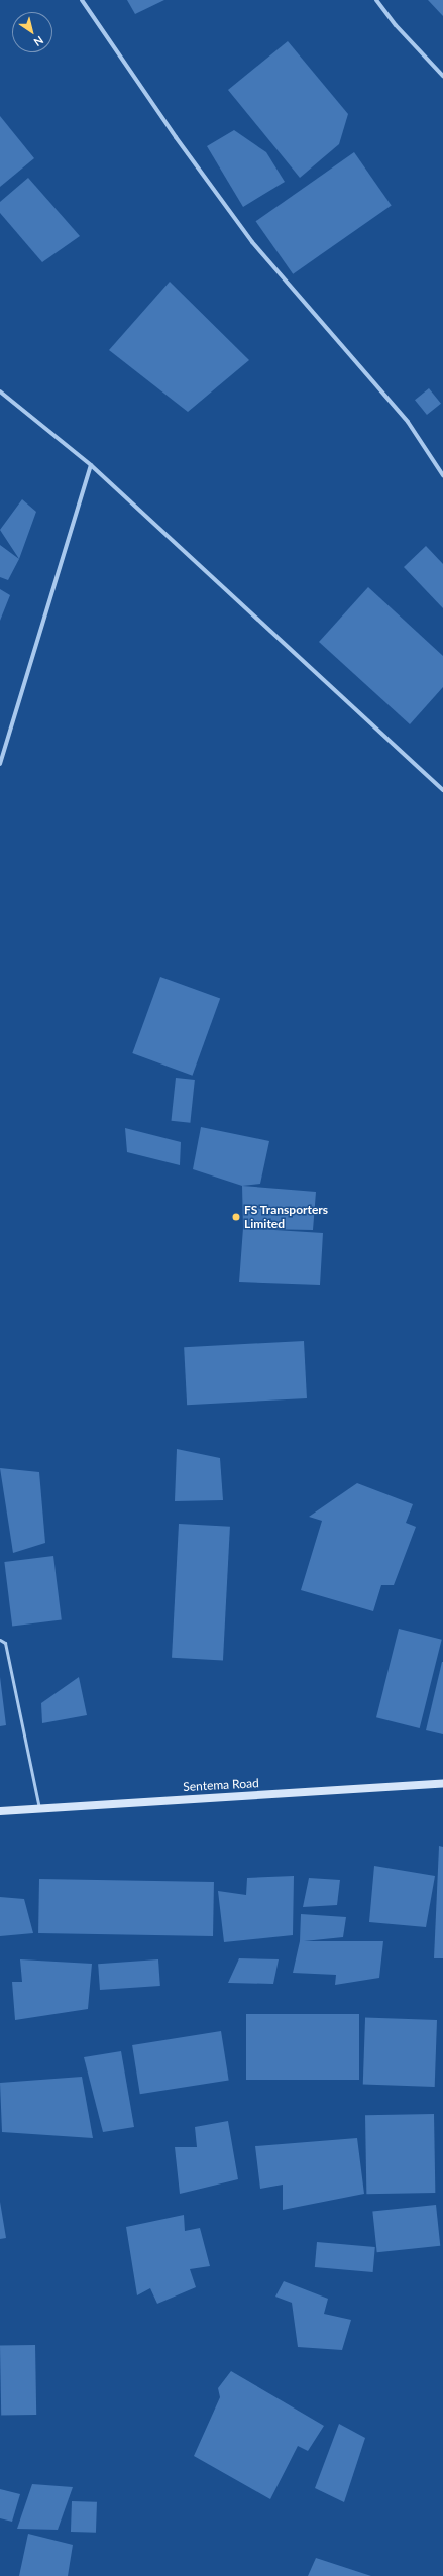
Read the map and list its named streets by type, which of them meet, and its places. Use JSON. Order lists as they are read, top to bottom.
{
  "streets": {
    "main road": ["Sentema Road"]
  },
  "places": ["FS Transporters Limited"],
  "north": "bottom right"
}
